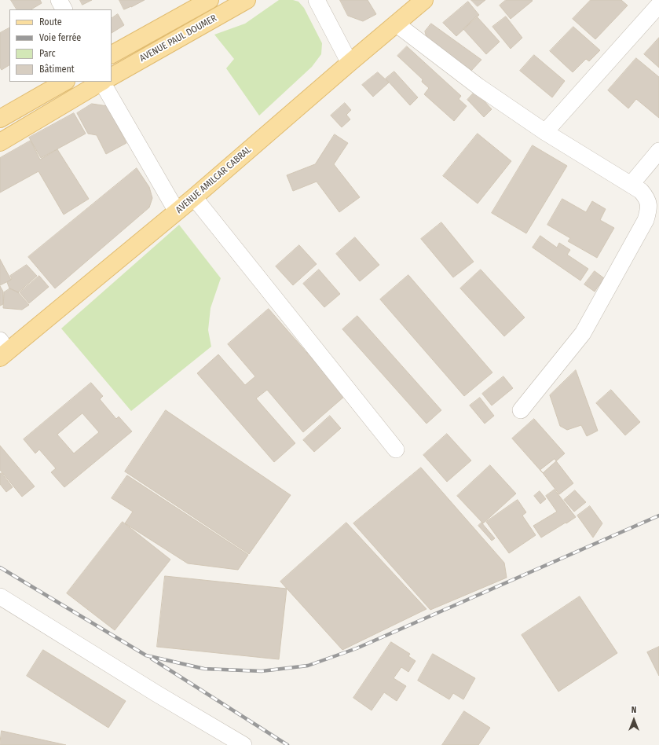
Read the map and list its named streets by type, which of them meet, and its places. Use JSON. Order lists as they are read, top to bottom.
{
  "streets": {
    "main road": ["AVENUE PAUL DOUMER", "AVENUE AMILCAR CABRAL"]
  },
  "legend": [
    "Route",
    "Voie ferrée",
    "Parc",
    "Bâtiment"
  ],
  "north": "top"
}
